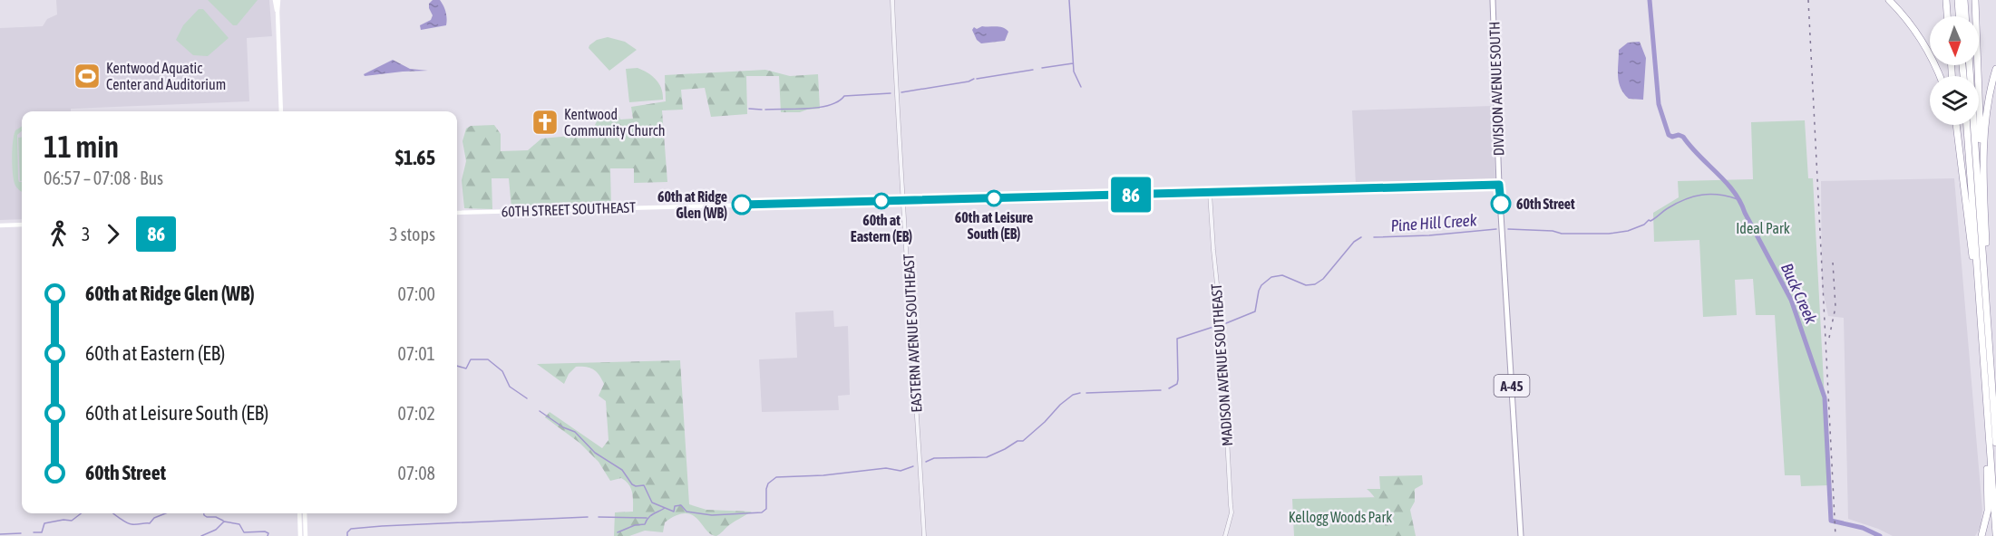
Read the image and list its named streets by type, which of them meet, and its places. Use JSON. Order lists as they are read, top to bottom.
{
  "streets": {
    "main road": ["DIVISION AVENUE SOUTH", "60TH STREET SOUTHEAST", "A-45"],
    "street": ["EASTERN AVENUE SOUTHEAST", "MADISON AVENUE SOUTHEAST"]
  },
  "crossings": [
    ["DIVISION AVENUE SOUTH", "60TH STREET SOUTHEAST"],
    ["60TH STREET SOUTHEAST", "EASTERN AVENUE SOUTHEAST"],
    ["60TH STREET SOUTHEAST", "MADISON AVENUE SOUTHEAST"]
  ],
  "water": ["Pine Hill Creek", "Buck Creek"],
  "parks": ["Ideal Park", "Kellogg Woods Park"],
  "places": {
    "sports": ["Kentwood Aquatic Center and Auditorium"],
    "church": ["Kentwood Community Church"],
    "other": [
      "60th at Leisure South (EB)",
      "60th at Eastern (EB)",
      "60th Street",
      "60th at Ridge Glen (WB)"
    ]
  },
  "lines": ["bus line 86"],
  "north": "bottom",
  "page": {
    "on_map": "86",
    "heading": ["11 min", "06:57 – 07:08 · Bus", "$1.65"],
    "legs": ["3", "86", "3 stops"],
    "list": [
      {
        "name": "60th at Ridge Glen (WB)",
        "value": "07:00"
      },
      {
        "name": "60th at Eastern (EB)",
        "value": "07:01"
      },
      {
        "name": "60th at Leisure South (EB)",
        "value": "07:02"
      },
      {
        "name": "60th Street",
        "value": "07:08"
      }
    ]
  }
}
